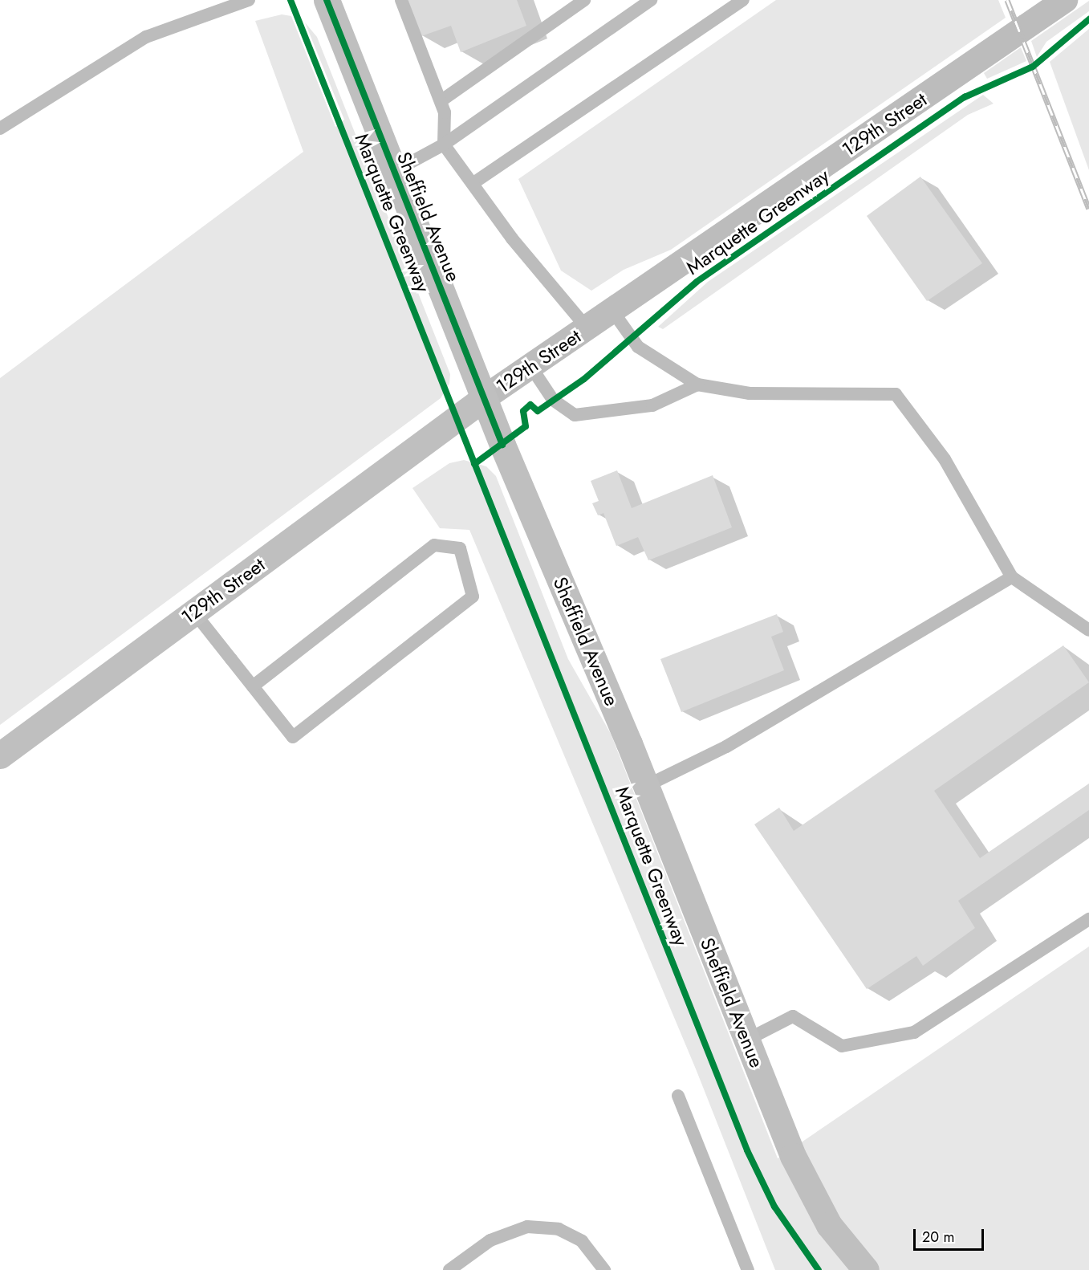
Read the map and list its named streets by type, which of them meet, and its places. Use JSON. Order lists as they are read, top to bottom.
{
  "streets": {
    "main road": ["129th Street", "Sheffield Avenue"],
    "cycle path": ["Marquette Greenway"]
  },
  "crossings": [
    ["129th Street", "Sheffield Avenue"]
  ],
  "scale_bar": "20 m"
}
